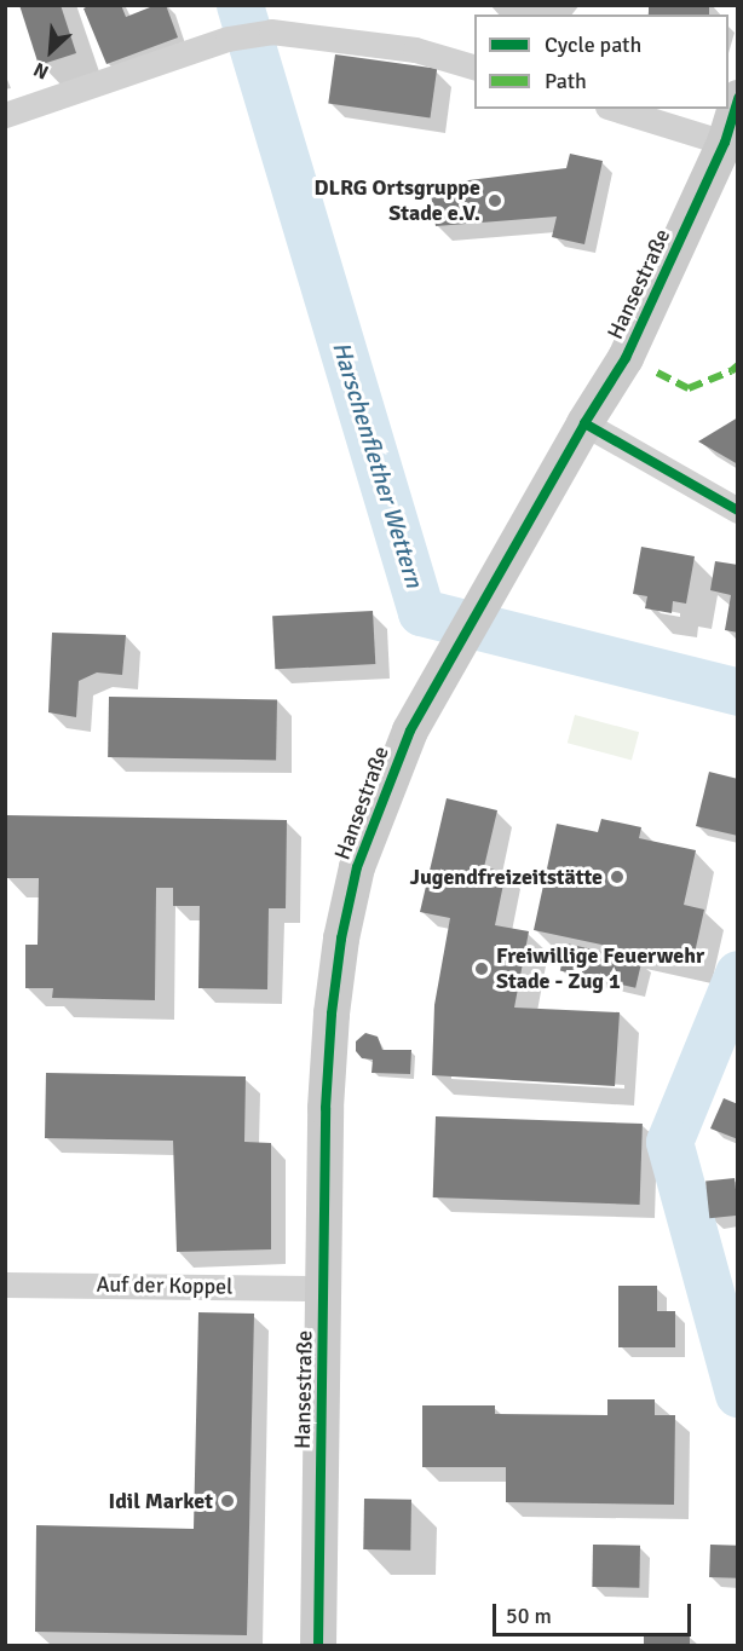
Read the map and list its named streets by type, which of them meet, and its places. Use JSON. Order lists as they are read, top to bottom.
{
  "streets": {
    "main road": ["Hansestraße"],
    "street": ["Auf der Koppel"]
  },
  "crossings": [
    ["Hansestraße", "Auf der Koppel"]
  ],
  "water": ["Harschenflether Wettern"],
  "places": [
    "DLRG Ortsgruppe Stade e.V.",
    "Jugendfreizeitstätte",
    "Freiwillige Feuerwehr Stade - Zug 1",
    "Idil Market"
  ],
  "legend": ["Cycle path", "Path"],
  "scale_bar": "50 m",
  "north": "bottom left"
}
